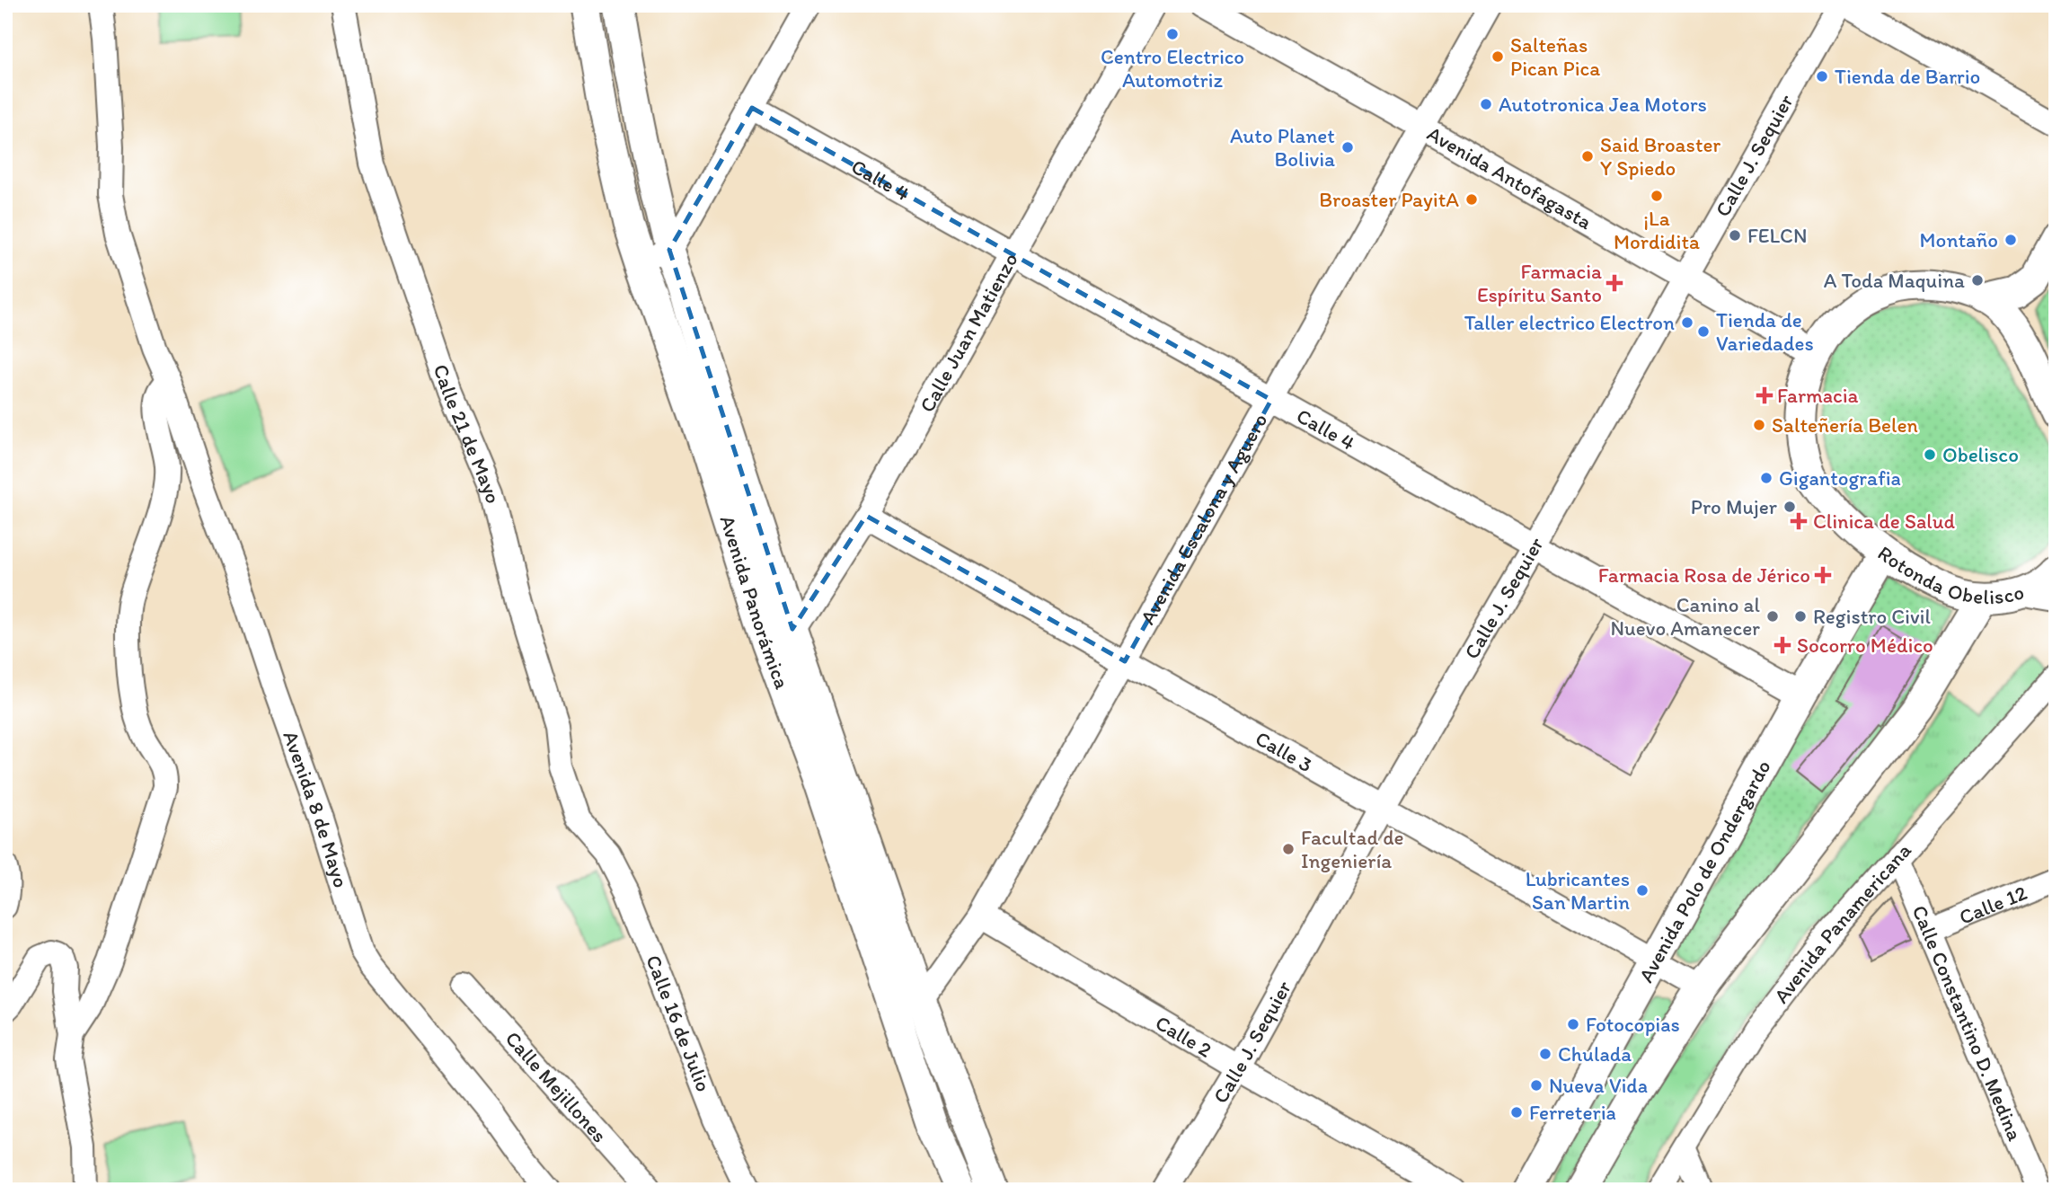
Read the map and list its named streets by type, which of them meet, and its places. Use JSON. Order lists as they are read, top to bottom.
{
  "streets": {
    "main road": ["Rotonda Obelisco", "Avenida Panorámica", "Avenida Polo de Ondergardo"],
    "street": [
      "Calle J. Sequier",
      "Avenida Antofagasta",
      "Calle 4",
      "Calle Juan Matienzo",
      "Calle 21 de Mayo",
      "Avenida Escalona y Aguero",
      "Calle 3",
      "Avenida 8 de Mayo",
      "Calle 12",
      "Avenida Panamericana",
      "Calle 16 de Julio",
      "Calle Constantino D. Medina",
      "Calle 2",
      "Calle Mejillones"
    ]
  },
  "crossings": [
    ["Calle J. Sequier", "Avenida Antofagasta"],
    ["Calle J. Sequier", "Calle 4"],
    ["Calle J. Sequier", "Calle 3"],
    ["Calle J. Sequier", "Calle 2"],
    ["Avenida Antofagasta", "Avenida Escalona y Aguero"],
    ["Avenida Antofagasta", "Rotonda Obelisco"],
    ["Calle 4", "Calle Juan Matienzo"],
    ["Calle 4", "Avenida Escalona y Aguero"],
    ["Calle 4", "Avenida Polo de Ondergardo"],
    ["Calle Juan Matienzo", "Avenida Panorámica"],
    ["Calle Juan Matienzo", "Calle 3"],
    ["Calle 21 de Mayo", "Calle 16 de Julio"],
    ["Avenida Escalona y Aguero", "Avenida Panorámica"],
    ["Avenida Escalona y Aguero", "Calle 3"],
    ["Avenida Escalona y Aguero", "Calle 2"],
    ["Rotonda Obelisco", "Avenida Polo de Ondergardo"],
    ["Calle 3", "Avenida Polo de Ondergardo"],
    ["Calle 12", "Calle Constantino D. Medina"],
    ["Avenida Panamericana", "Calle Constantino D. Medina"]
  ],
  "places": {
    "other": [
      "Centro Electrico Automotriz",
      "Salteñas Pican Pica",
      "Tienda de Barrio",
      "Autotronica Jea Motors",
      "Auto Planet Bolivia",
      "Said Broaster Y Spiedo",
      "¡La Mordidita",
      "Broaster PayitA",
      "FELCN",
      "Montaño",
      "A Toda Maquina",
      "Taller electrico Electron",
      "Tienda de Variedades",
      "Salteñería Belen",
      "Obelisco",
      "Gigantografia",
      "Pro Mujer",
      "Canino al Nuevo Amanecer",
      "Registro Civil",
      "Facultad de Ingeniería",
      "Lubricantes San Martin",
      "Fotocopias",
      "Chulada",
      "Nueva Vida",
      "Ferreteria"
    ],
    "health": [
      "Farmacia Espíritu Santo",
      "Farmacia",
      "Clinica de Salud",
      "Farmacia Rosa de Jérico",
      "Socorro Médico"
    ]
  }
}
